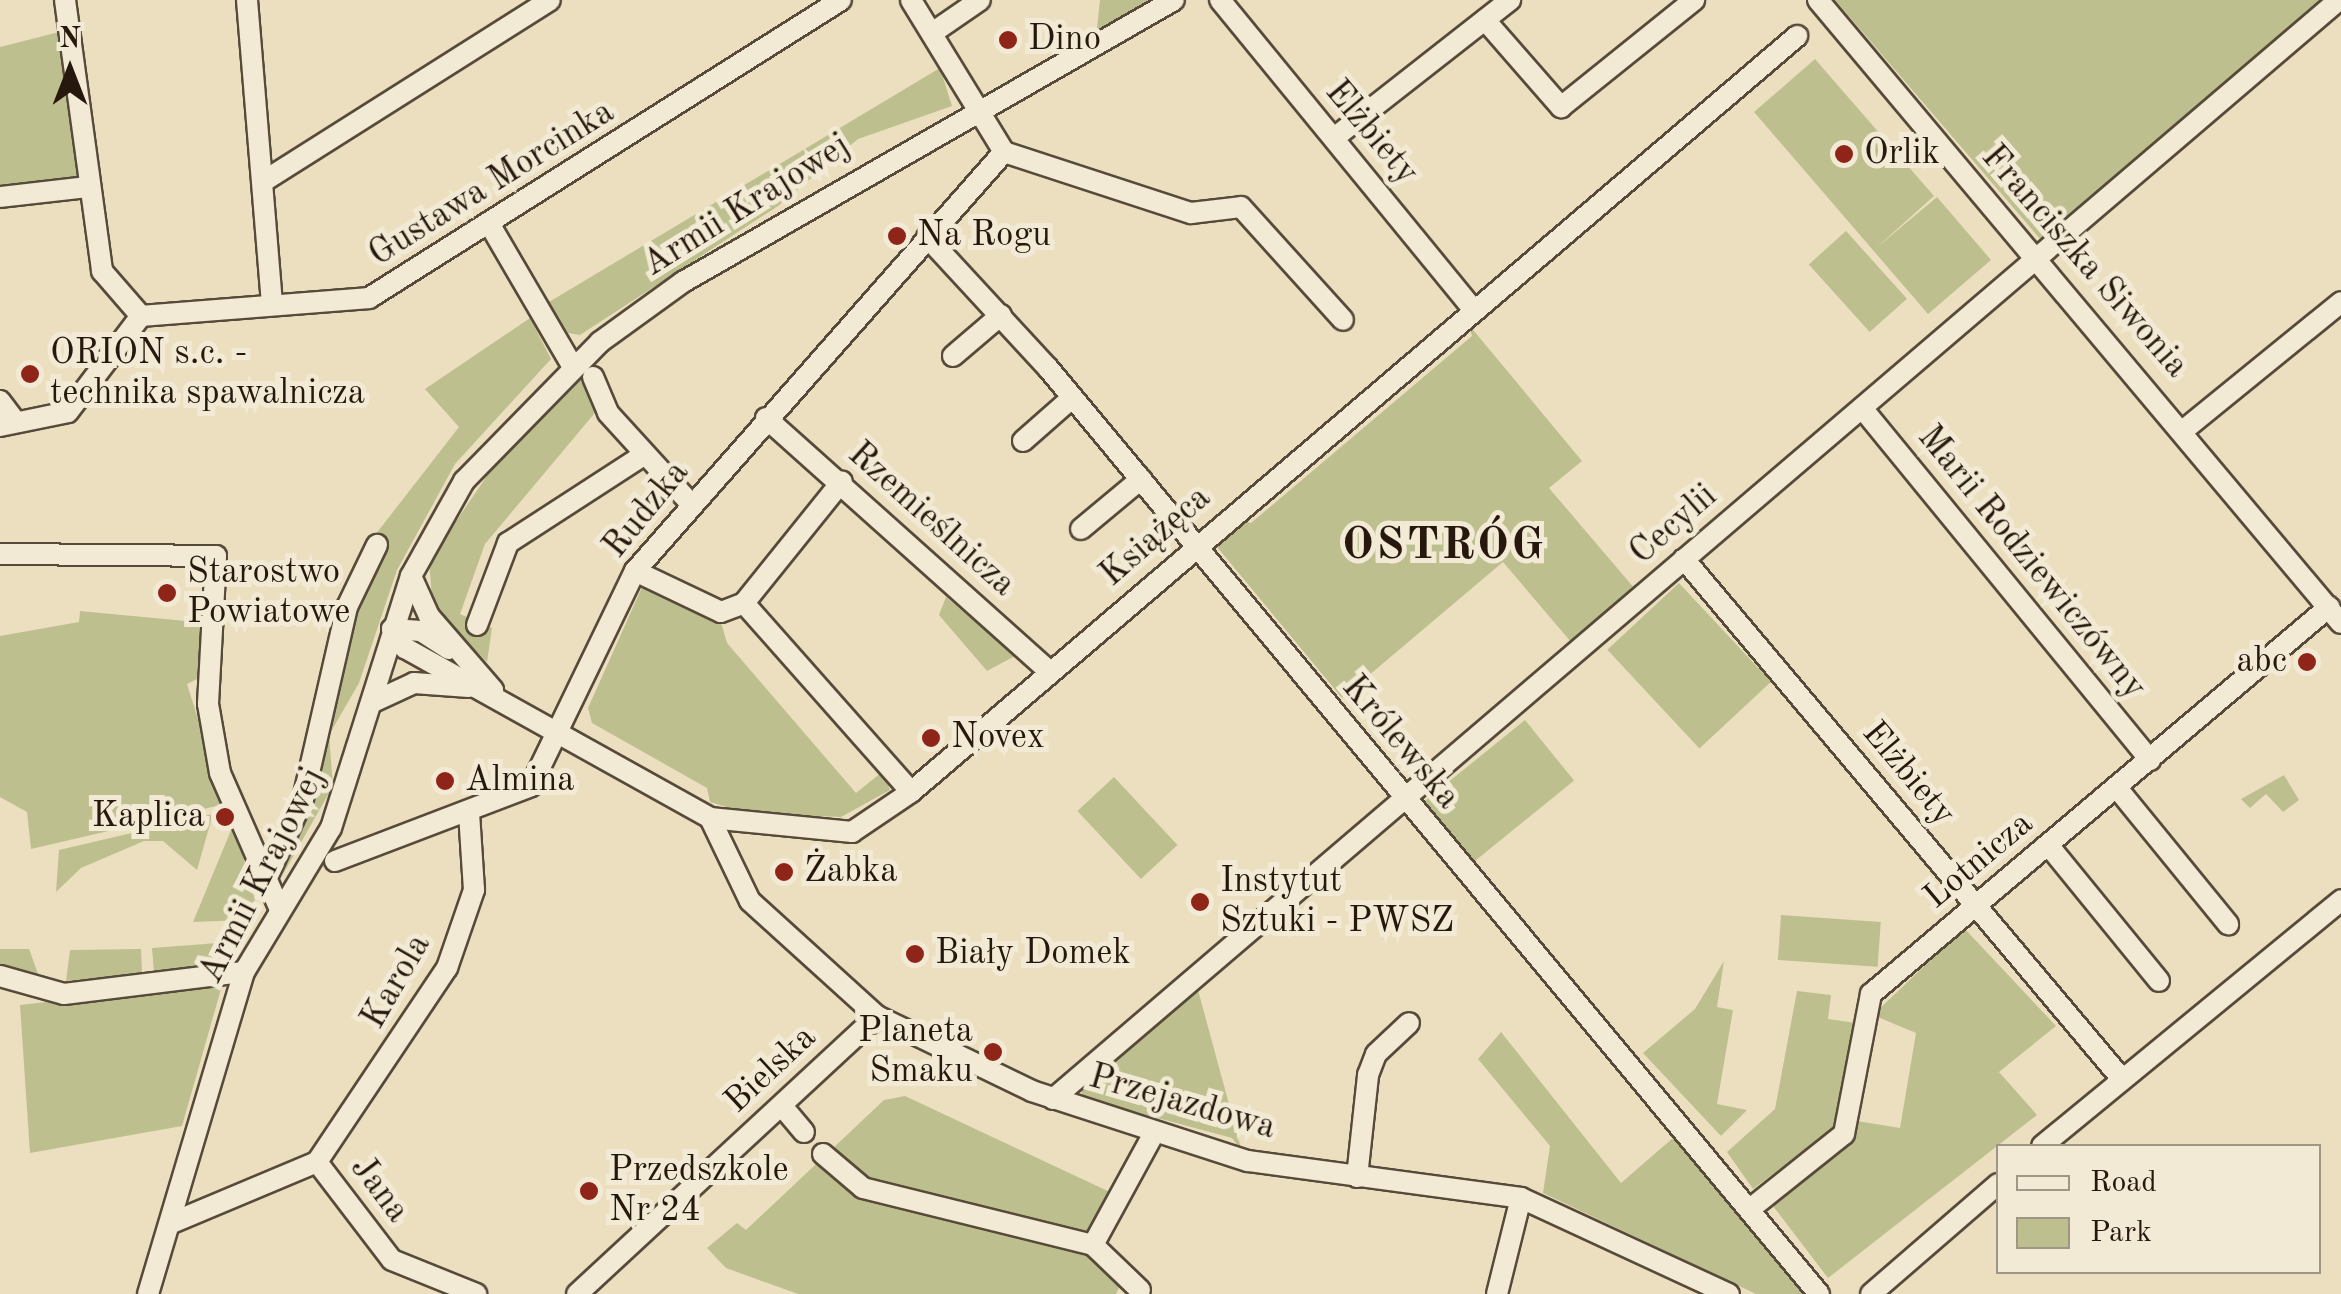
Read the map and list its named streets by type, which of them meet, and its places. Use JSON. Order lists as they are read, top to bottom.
{
  "streets": {
    "street": [
      "Elżbiety",
      "Gustawa Morcinka",
      "Armii Krajowej",
      "Franciszka Siwonia",
      "Rudzka",
      "Rzemieślnicza",
      "Cecylii",
      "Książęca",
      "Marii Rodziewiczówny",
      "Królewska",
      "Lotnicza",
      "Karola",
      "Bielska",
      "Przejazdowa",
      "Jana"
    ]
  },
  "crossings": [
    ["Elżbiety", "Cecylii"],
    ["Elżbiety", "Książęca"],
    ["Elżbiety", "Lotnicza"],
    ["Armii Krajowej", "Książęca"],
    ["Armii Krajowej", "Jana"],
    ["Franciszka Siwonia", "Cecylii"],
    ["Franciszka Siwonia", "Lotnicza"],
    ["Rudzka", "Rzemieślnicza"],
    ["Rudzka", "Książęca"],
    ["Rudzka", "Królewska"],
    ["Rudzka", "Karola"],
    ["Rzemieślnicza", "Książęca"],
    ["Cecylii", "Marii Rodziewiczówny"],
    ["Cecylii", "Królewska"],
    ["Cecylii", "Przejazdowa"],
    ["Książęca", "Królewska"],
    ["Książęca", "Przejazdowa"],
    ["Marii Rodziewiczówny", "Lotnicza"],
    ["Królewska", "Lotnicza"],
    ["Karola", "Jana"],
    ["Bielska", "Przejazdowa"]
  ],
  "districts": ["OSTRÓG"],
  "places": [
    "Dino",
    "Orlik",
    "Na Rogu",
    "ORION s.c. - technika spawalnicza",
    "Starostwo Powiatowe",
    "abc",
    "Novex",
    "Almina",
    "Kaplica",
    "Żabka",
    "Instytut Sztuki - PWSZ",
    "Biały Domek",
    "Planeta Smaku",
    "Przedszkole Nr 24"
  ],
  "legend": ["Road", "Park"],
  "north": "top"
}
